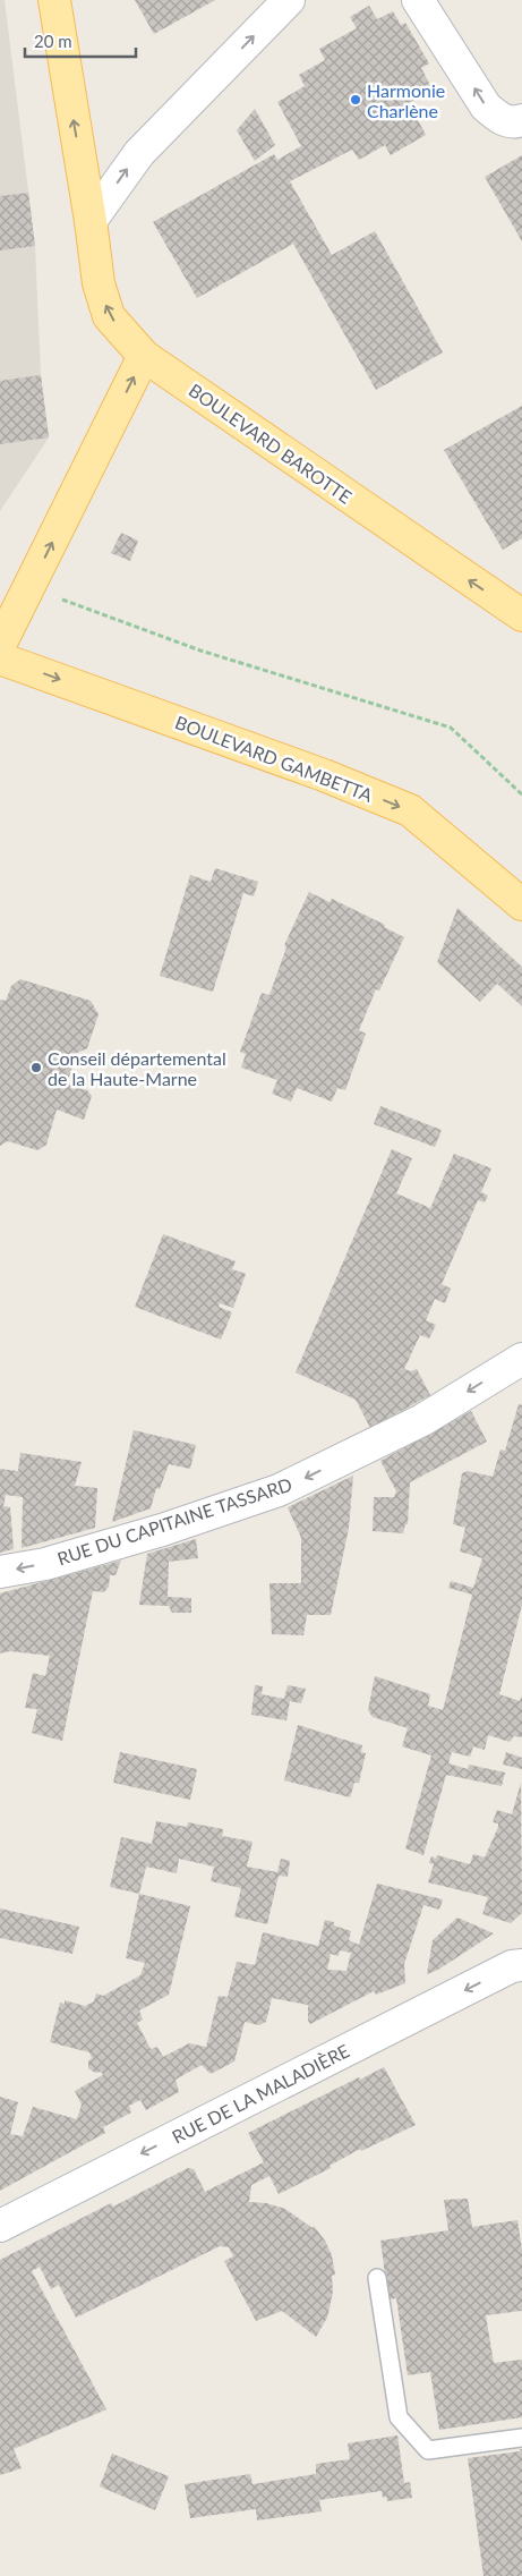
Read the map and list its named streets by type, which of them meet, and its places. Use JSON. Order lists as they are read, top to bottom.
{
  "streets": {
    "main road": ["BOULEVARD BAROTTE", "BOULEVARD GAMBETTA"],
    "street": ["RUE DU CAPITAINE TASSARD", "RUE DE LA MALADIÈRE"]
  },
  "one_way": [
    "BOULEVARD BAROTTE",
    "BOULEVARD GAMBETTA",
    "RUE DU CAPITAINE TASSARD",
    "RUE DE LA MALADIÈRE"
  ],
  "places": ["Harmonie Charlène", "Conseil départemental de la Haute-Marne"],
  "scale_bar": "20 m"
}
